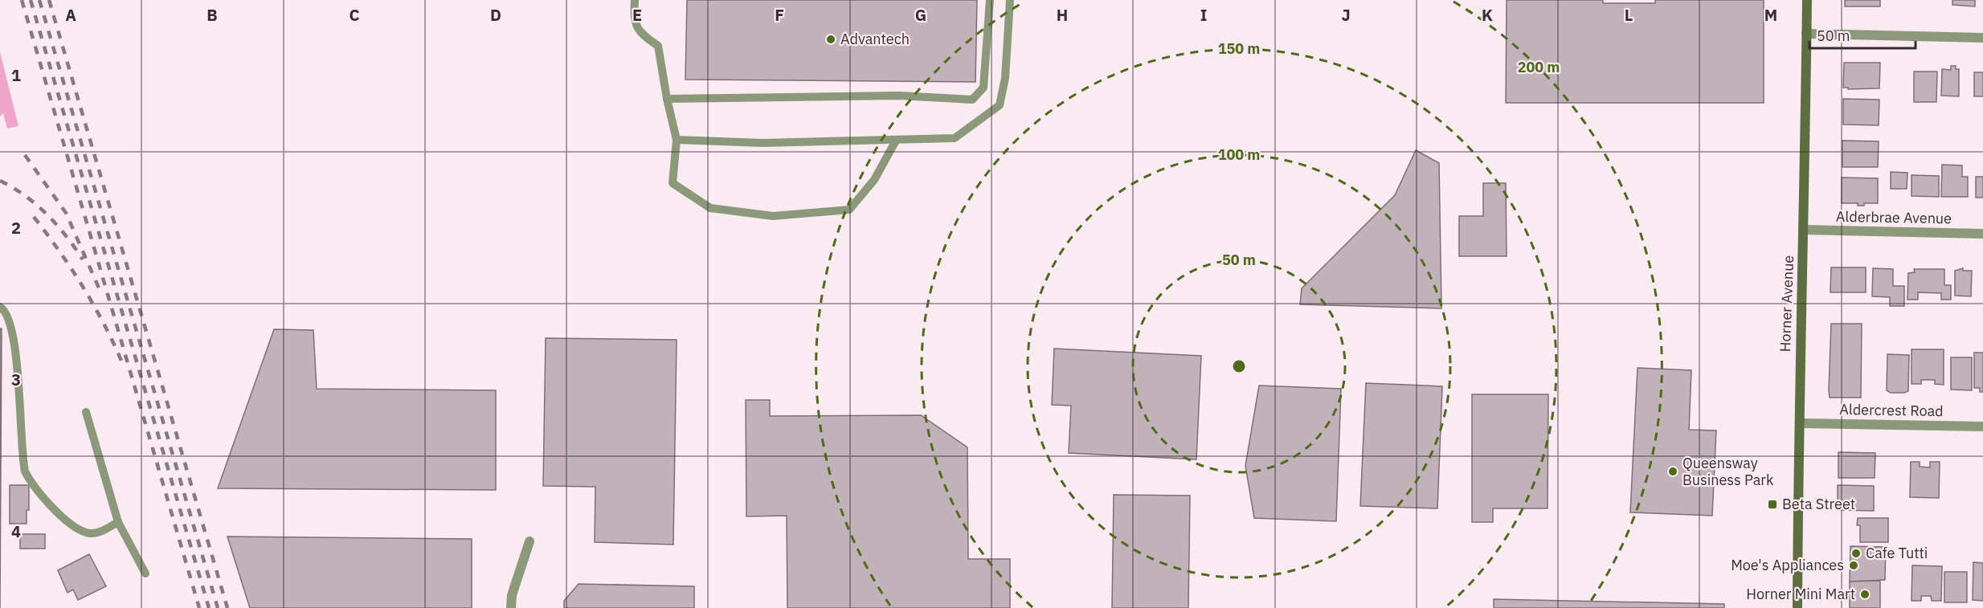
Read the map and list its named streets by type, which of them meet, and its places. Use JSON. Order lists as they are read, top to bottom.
{
  "streets": {
    "main road": ["Horner Avenue"],
    "street": ["Alderbrae Avenue", "Aldercrest Road"]
  },
  "crossings": [
    ["Alderbrae Avenue", "Horner Avenue"],
    ["Horner Avenue", "Aldercrest Road"]
  ],
  "places": {
    "other": [
      "Advantech",
      "Queensway Business Park",
      "Cafe Tutti",
      "Moe's Appliances",
      "Horner Mini Mart"
    ],
    "transit": ["Beta Street"]
  },
  "scale_bar": "50 m",
  "grid": {
    "columns": [
      "A",
      "B",
      "C",
      "D",
      "E",
      "F",
      "G",
      "H",
      "I",
      "J",
      "K",
      "L",
      "M"
    ],
    "rows": [
      "1",
      "2",
      "3",
      "4"
    ]
  },
  "rings": [
    "150 m",
    "200 m",
    "100 m",
    "50 m"
  ]
}
